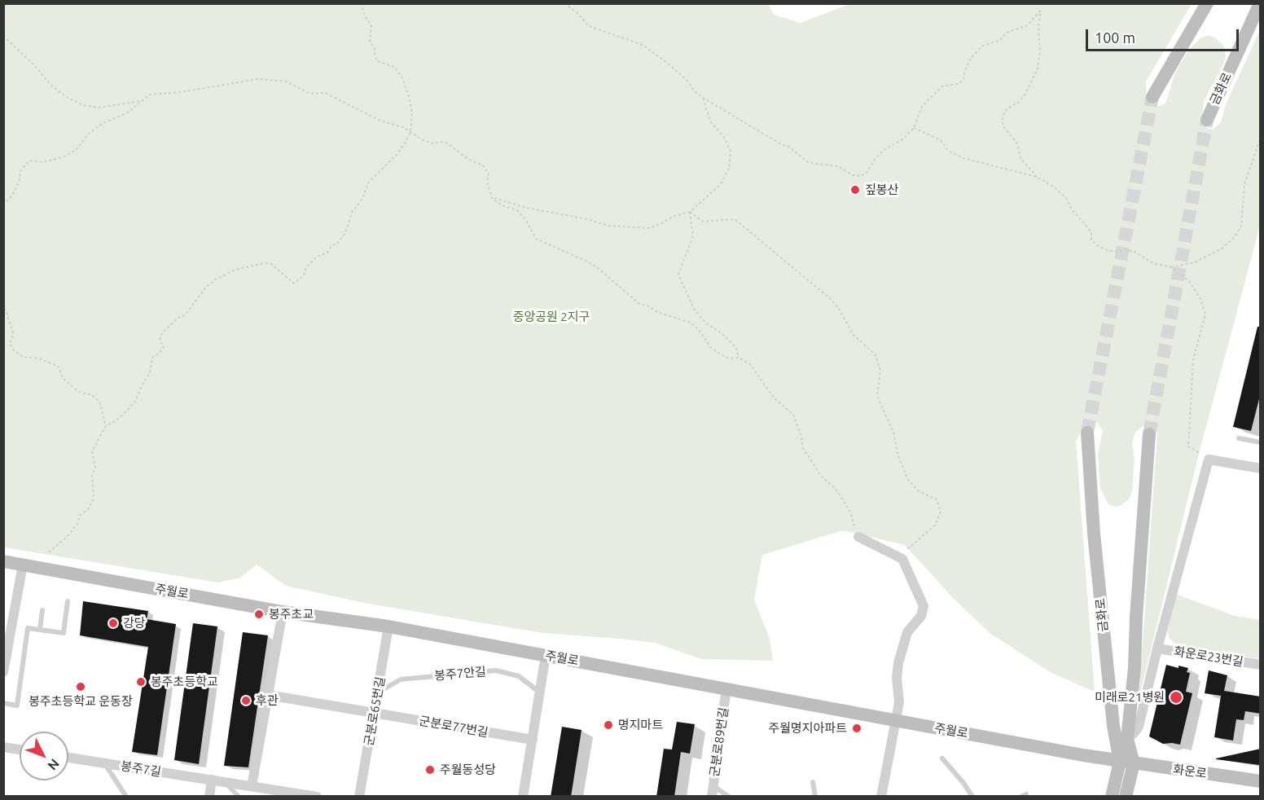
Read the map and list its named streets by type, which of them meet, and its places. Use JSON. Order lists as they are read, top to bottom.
{
  "streets": {
    "street": [
      "금화로",
      "주월로",
      "화운로23번길",
      "군분로65번길",
      "군분로77번길",
      "군분로89번길",
      "봉주7길",
      "화운로"
    ],
    "lane": ["봉주7안길"]
  },
  "crossings": [
    ["금화로", "주월로"],
    ["금화로", "화운로"],
    ["주월로", "군분로65번길"],
    ["주월로", "군분로89번길"],
    ["주월로", "화운로"],
    ["봉주7안길", "군분로65번길"],
    ["군분로65번길", "군분로77번길"]
  ],
  "parks": ["중앙공원 2지구"],
  "places": [
    "짚봉산",
    "봉주초교",
    "강당",
    "봉주초등학교",
    "봉주초등학교 운동장",
    "미래로21병원",
    "후관",
    "명지마트",
    "주월명지아파트",
    "주월동성당"
  ],
  "scale_bar": "100 m",
  "north": "bottom right"
}
